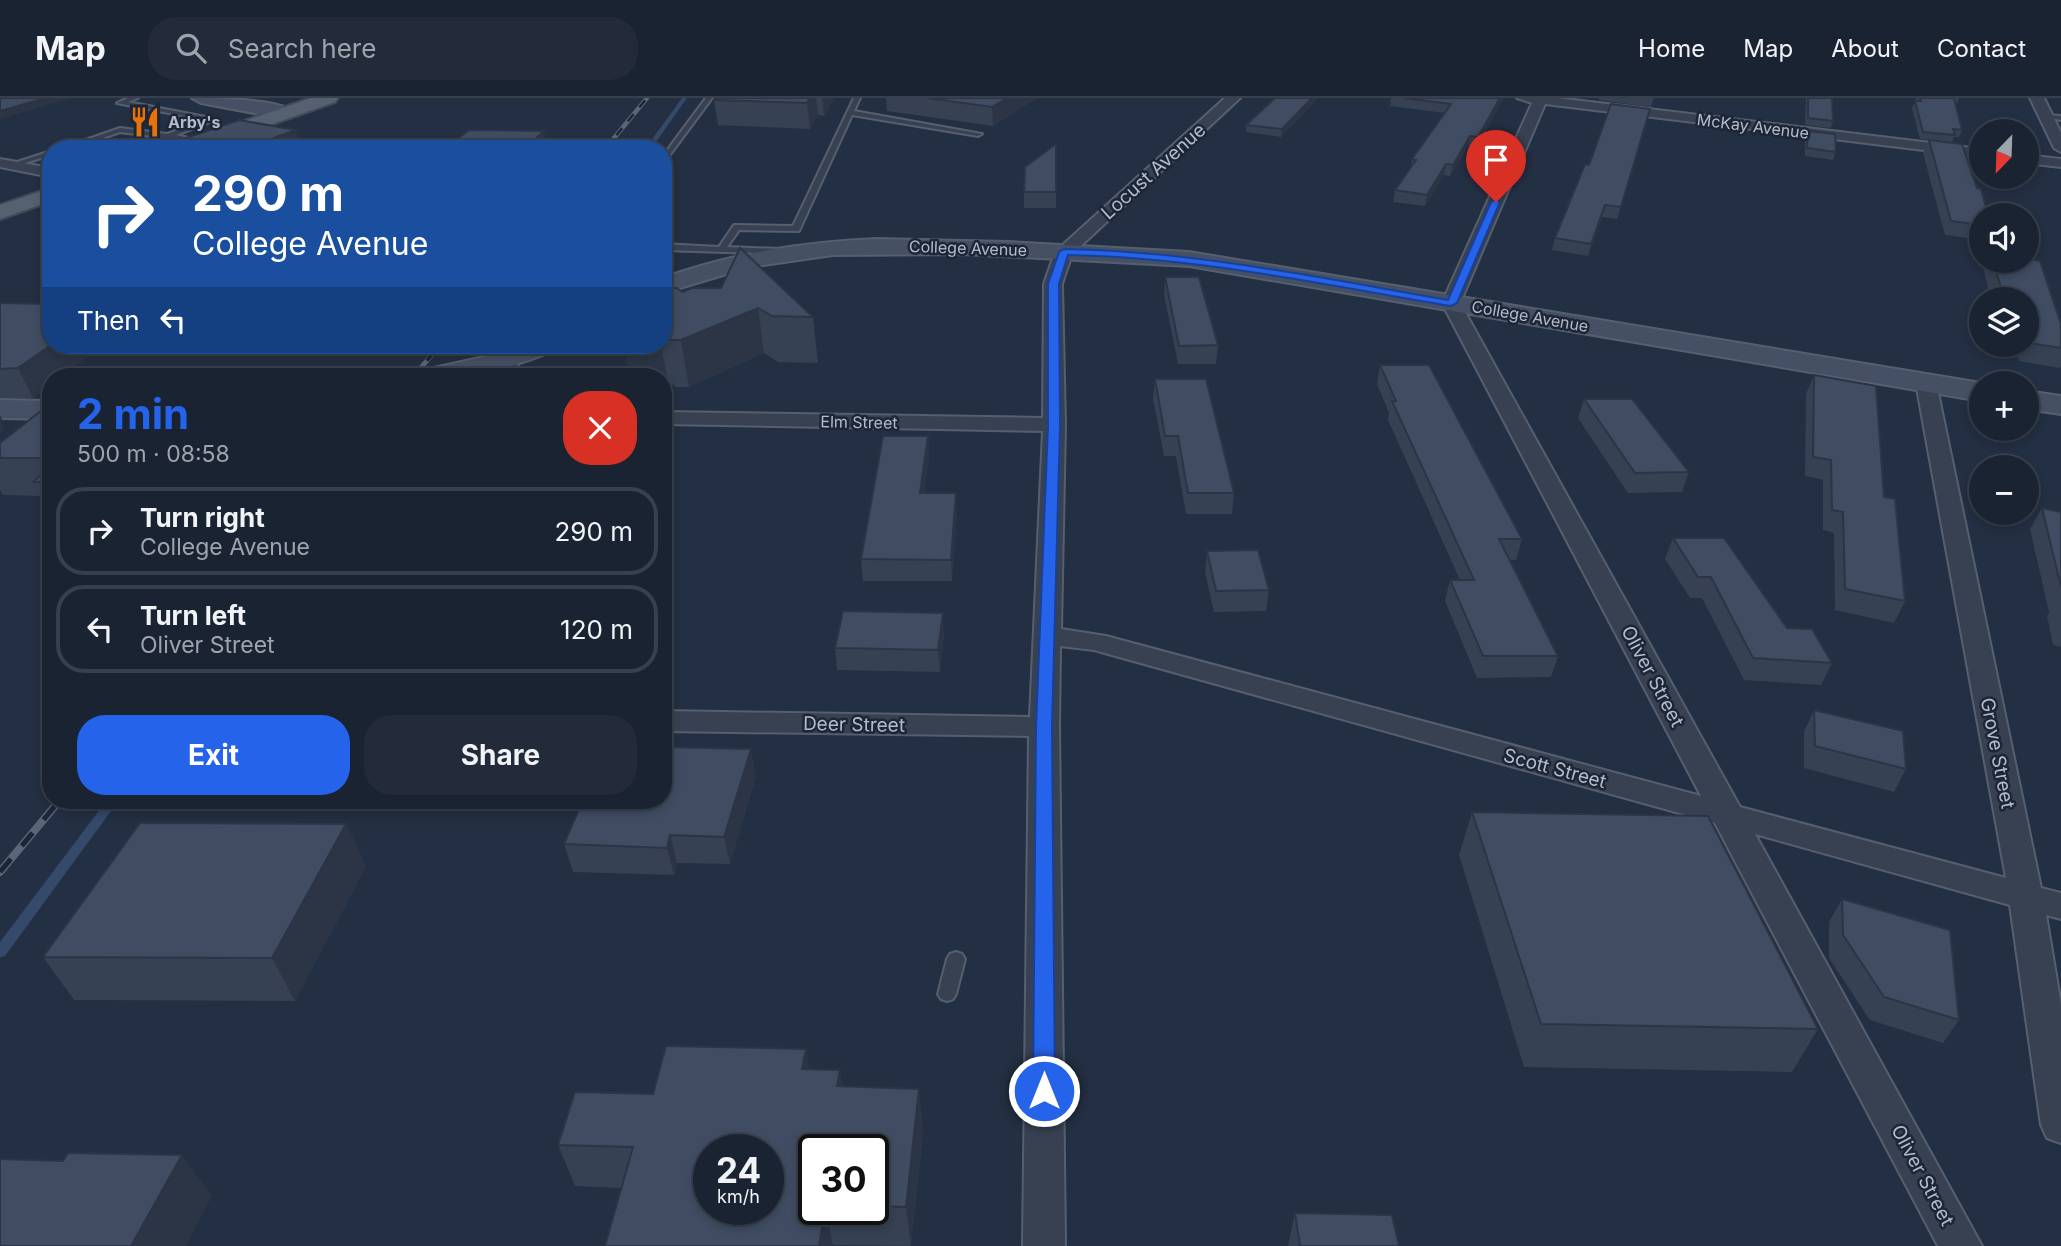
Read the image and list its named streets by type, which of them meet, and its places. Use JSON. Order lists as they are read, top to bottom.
{
  "streets": {
    "street": [
      "McKay Avenue",
      "Locust Avenue",
      "College Avenue",
      "Elm Street",
      "Oliver Street",
      "Deer Street",
      "Grove Street",
      "Scott Street"
    ]
  },
  "crossings": [
    ["Locust Avenue", "College Avenue"],
    ["College Avenue", "Oliver Street"],
    ["College Avenue", "Grove Street"],
    ["Oliver Street", "Scott Street"],
    ["Grove Street", "Scott Street"]
  ],
  "places": {
    "restaurant": ["Arby's"]
  },
  "north": "bottom left",
  "page": {
    "header": "Map",
    "search": "Search here",
    "nav": [
      "Home",
      "Map",
      "About",
      "Contact"
    ],
    "map_buttons": ["+", "−"],
    "turn": ["290 m", "College Avenue"],
    "then": "Then",
    "heading": ["2 min", "500 m · 08:58"],
    "list": [
      {
        "name": "Turn right",
        "note": "College Avenue",
        "value": "290 m"
      },
      {
        "name": "Turn left",
        "note": "Oliver Street",
        "value": "120 m"
      }
    ],
    "buttons": ["Exit", "Share"],
    "speed": "24 km/h",
    "limit": "30"
  }
}
